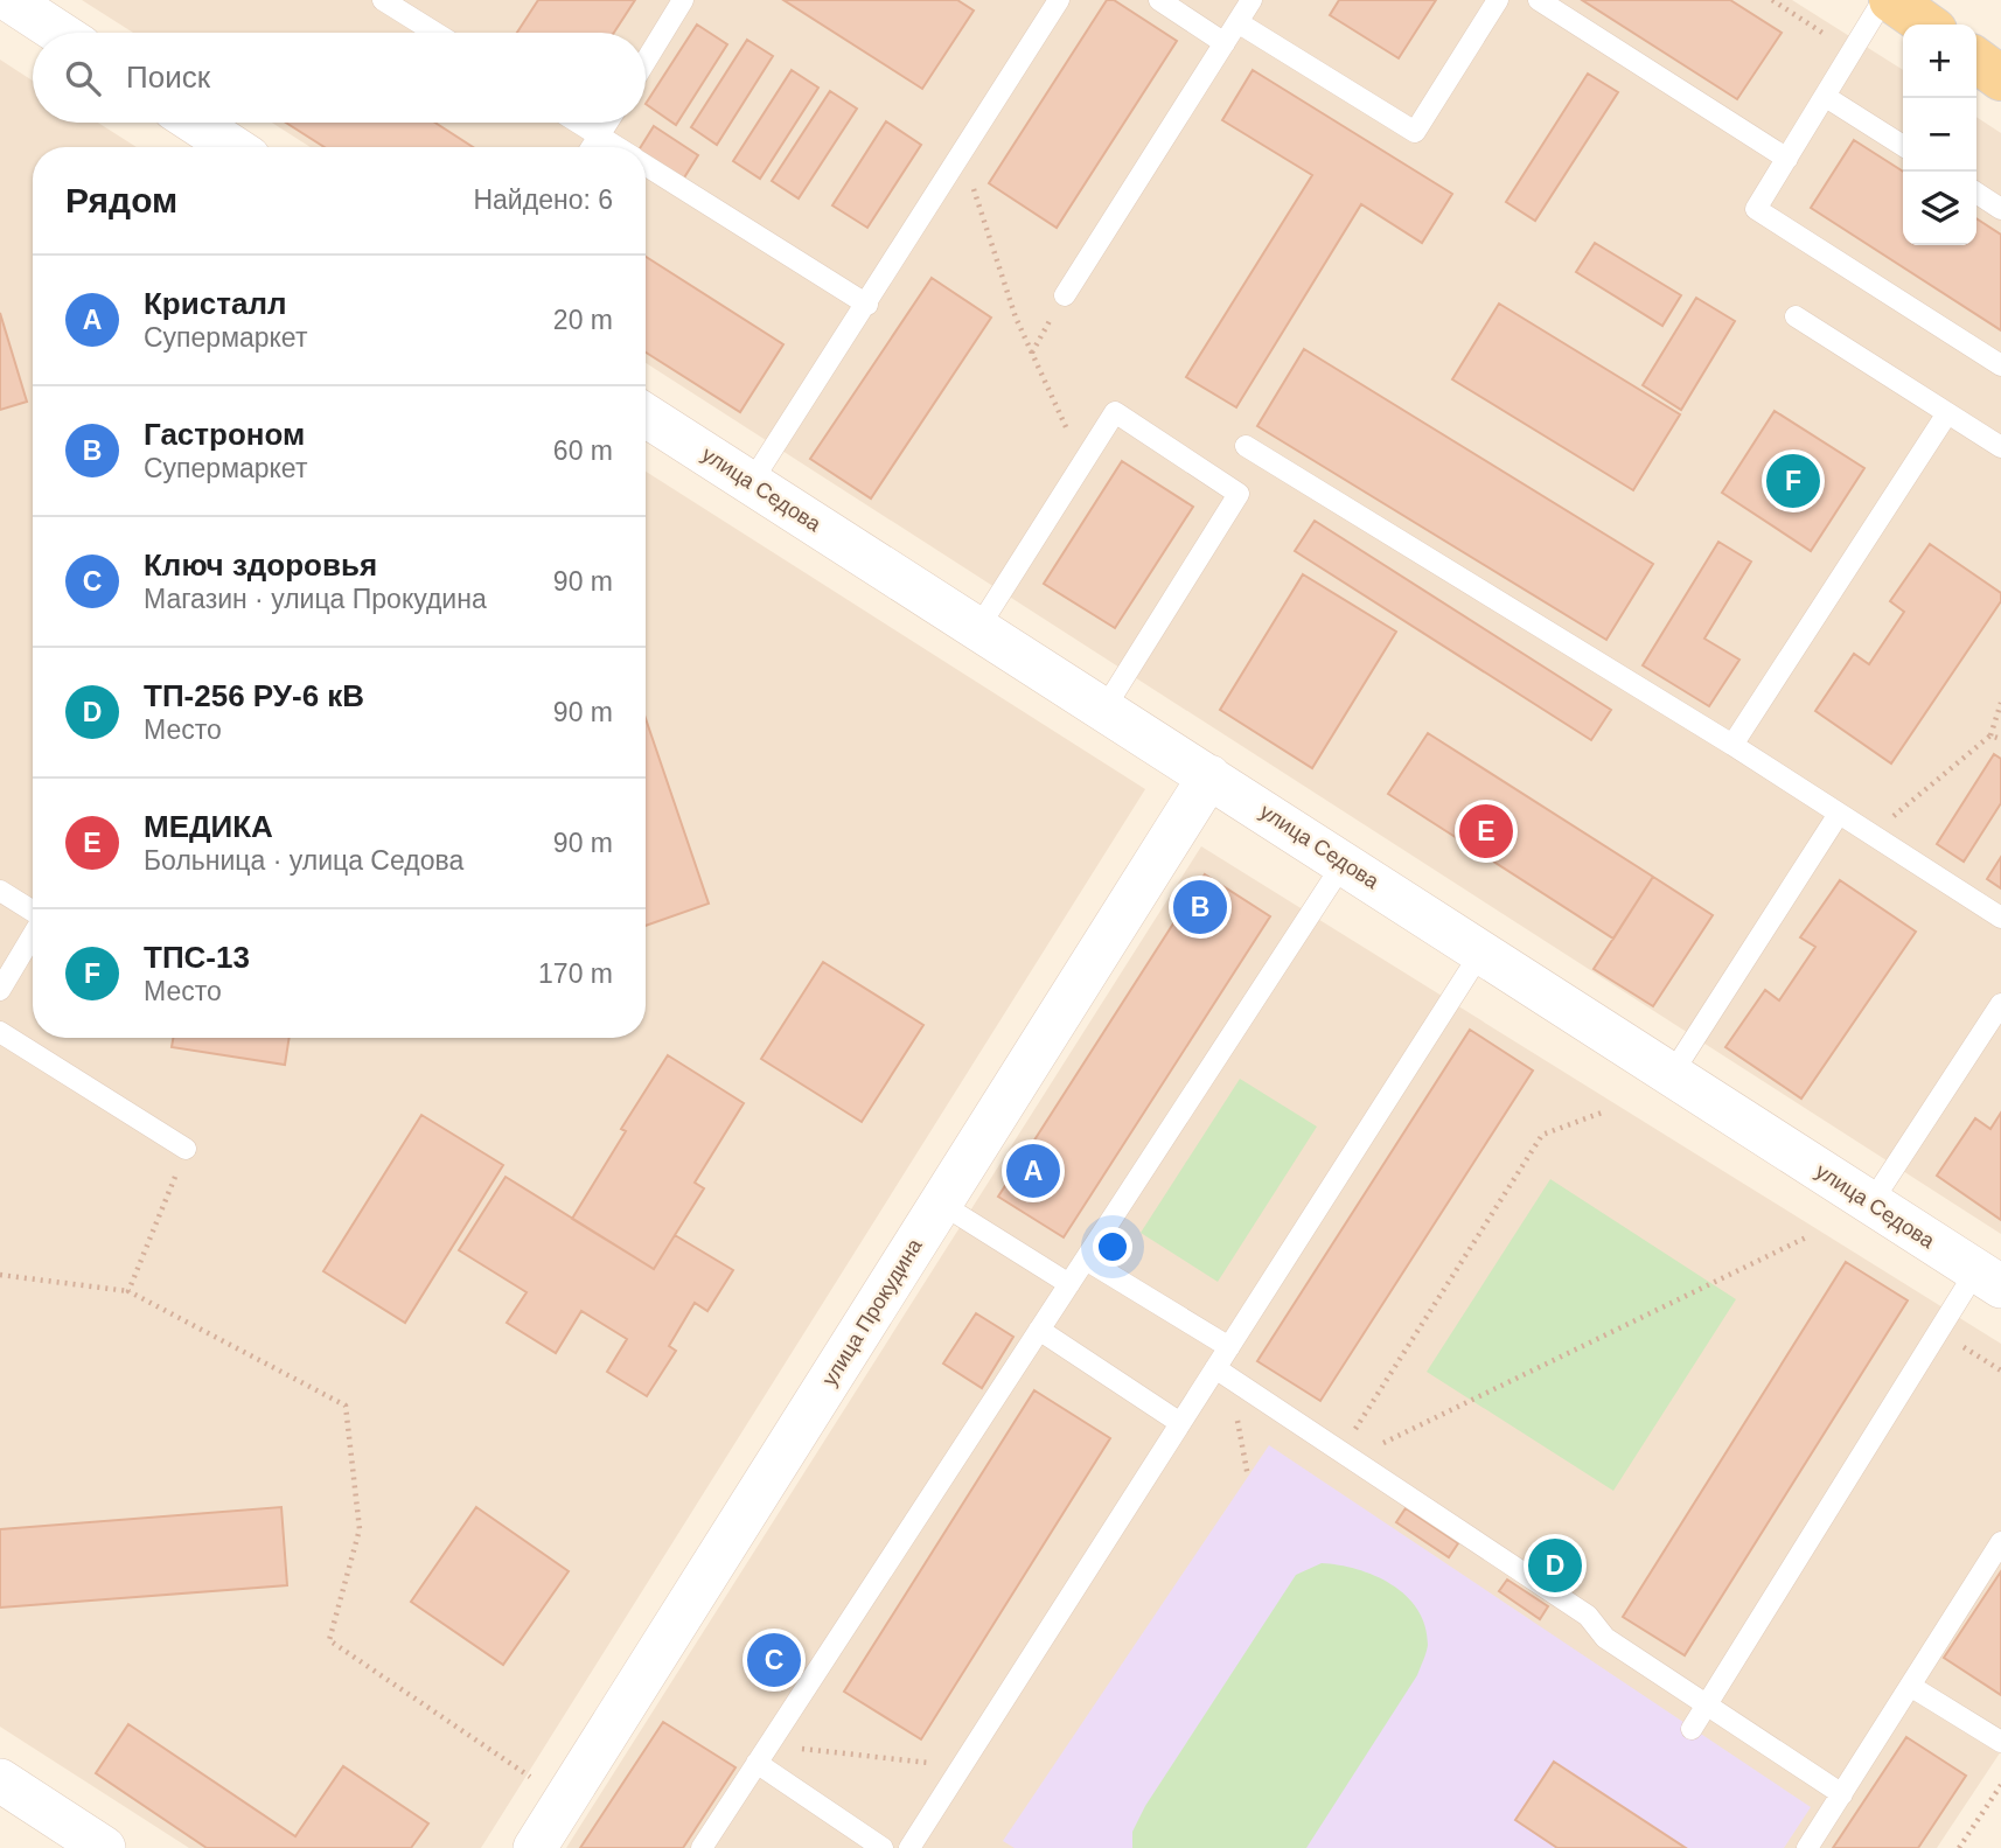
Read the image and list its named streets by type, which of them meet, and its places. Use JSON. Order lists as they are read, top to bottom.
{
  "streets": {
    "street": ["улица Седова", "улица Прокудина"]
  },
  "crossings": [
    ["улица Седова", "улица Прокудина"]
  ],
  "page": {
    "map_buttons": ["+", "−"],
    "search": "Поиск",
    "heading": ["Рядом", "Найдено: 6"],
    "list": [
      {
        "mark": "A",
        "name": "Кристалл",
        "note": "Супермаркет",
        "value": "20 m"
      },
      {
        "mark": "B",
        "name": "Гастроном",
        "note": "Супермаркет",
        "value": "60 m"
      },
      {
        "mark": "C",
        "name": "Ключ здоровья",
        "note": "Магазин · улица Прокудина",
        "value": "90 m"
      },
      {
        "mark": "D",
        "name": "ТП-256 РУ-6 кВ",
        "note": "Место",
        "value": "90 m"
      },
      {
        "mark": "E",
        "name": "МЕДИКА",
        "note": "Больница · улица Седова",
        "value": "90 m"
      },
      {
        "mark": "F",
        "name": "ТПС-13",
        "note": "Место",
        "value": "170 m"
      }
    ],
    "pins": [
      "F",
      "E",
      "B",
      "A",
      "D",
      "C"
    ]
  }
}
